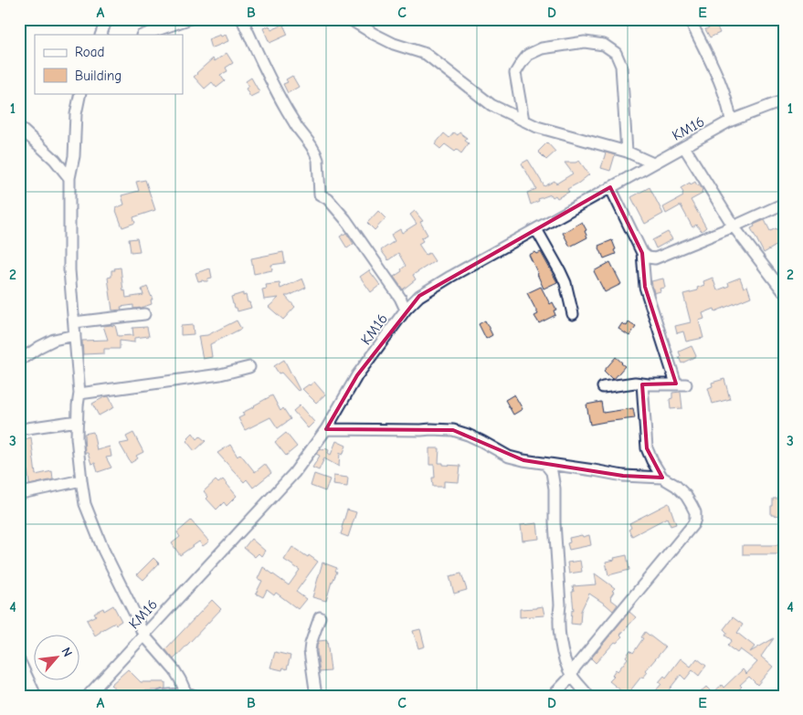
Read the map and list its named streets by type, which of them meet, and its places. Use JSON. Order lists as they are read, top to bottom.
{
  "streets": {
    "street": ["KM16"]
  },
  "legend": ["Road", "Building"],
  "north": "top right",
  "grid": {
    "columns": [
      "A",
      "B",
      "C",
      "D",
      "E"
    ],
    "rows": [
      "1",
      "2",
      "3",
      "4"
    ]
  }
}
